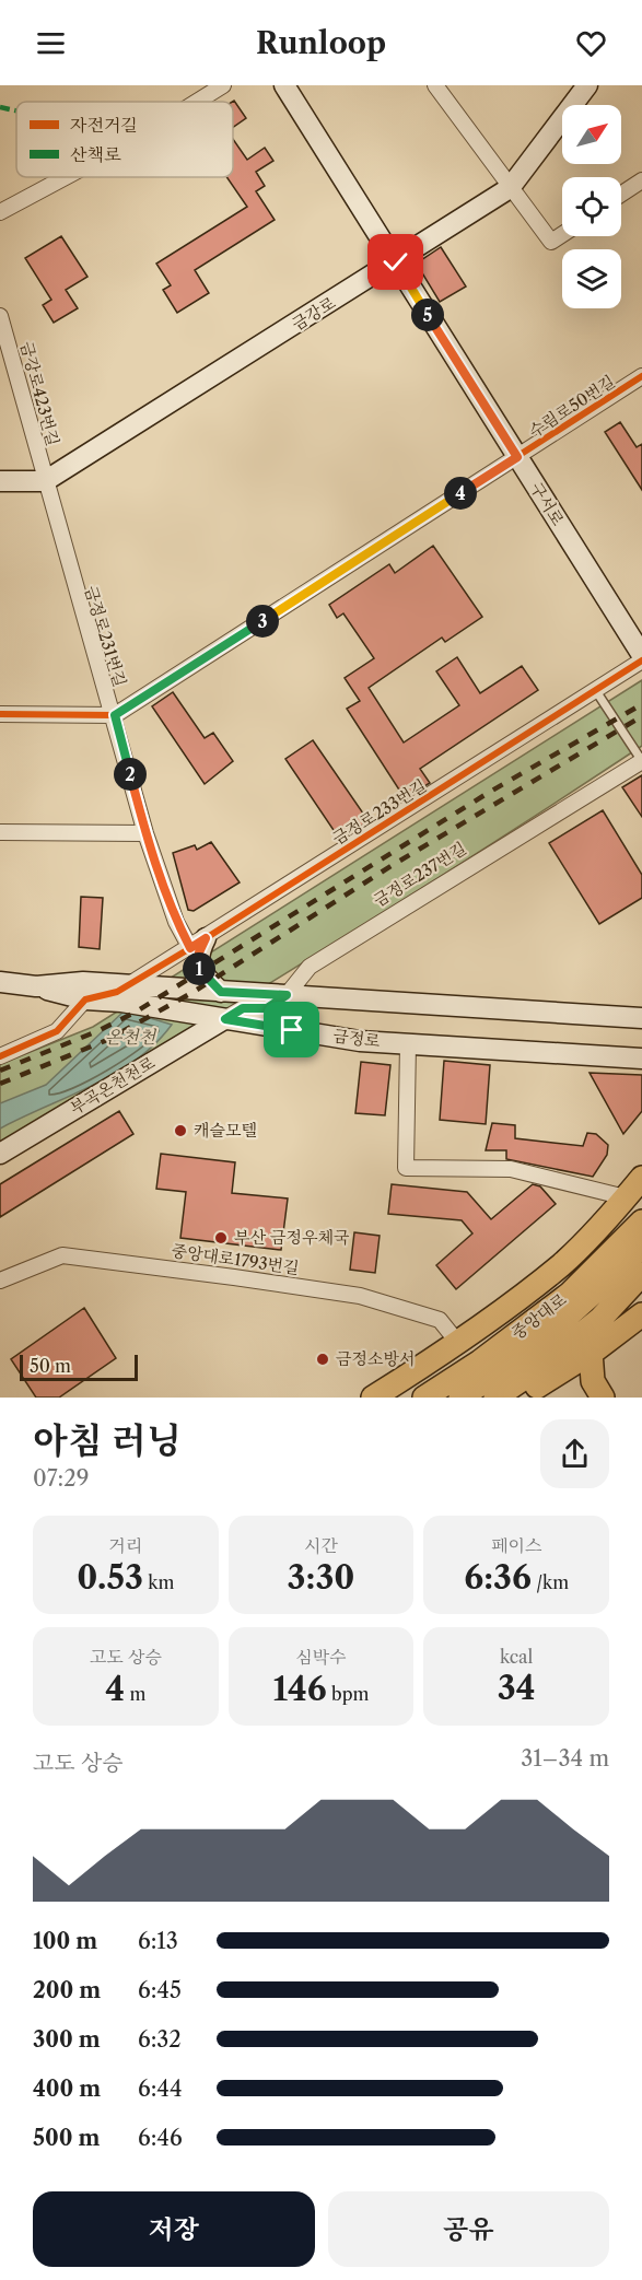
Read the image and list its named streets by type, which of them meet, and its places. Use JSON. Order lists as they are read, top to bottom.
{
  "streets": {
    "main road": [
      "금강로",
      "구서로",
      "금정로",
      "부곡온천천로",
      "중앙대로"
    ],
    "street": [
      "금강로423번길",
      "수림로50번길",
      "금정로231번길",
      "금정로233번길",
      "금정로237번길",
      "중앙대로1793번길"
    ]
  },
  "crossings": [
    ["금강로", "금강로423번길"],
    ["금강로", "구서로"],
    ["금강로", "금정로231번길"],
    ["금강로423번길", "금정로231번길"],
    ["수림로50번길", "구서로"],
    ["수림로50번길", "금정로231번길"],
    ["금정로231번길", "금정로233번길"],
    ["금정로233번길", "금정로"],
    ["금정로237번길", "금정로"],
    ["금정로237번길", "부곡온천천로"],
    ["금정로", "부곡온천천로"]
  ],
  "water": ["온천천"],
  "places": ["캐슬모텔", "부산 금정우체국", "금정소방서"],
  "legend": ["자전거길", "산책로"],
  "scale_bar": "50 m",
  "north": "top right",
  "page": {
    "header": "Runloop",
    "pins": [
      "5",
      "4",
      "3",
      "2",
      "1"
    ],
    "scale": "50 m",
    "heading": ["아침 러닝", "07:29"],
    "stats": [
      ["거리", "0.53 km"],
      ["시간", "3:30"],
      ["페이스", "6:36 /km"],
      ["고도 상승", "4 m"],
      ["심박수", "146 bpm"],
      ["kcal", "34"]
    ],
    "chart": ["고도 상승", "31–34 m"],
    "list": [
      {
        "name": "100 m",
        "note": "6:13"
      },
      {
        "name": "200 m",
        "note": "6:45"
      },
      {
        "name": "300 m",
        "note": "6:32"
      },
      {
        "name": "400 m",
        "note": "6:44"
      },
      {
        "name": "500 m",
        "note": "6:46"
      }
    ],
    "buttons": ["저장", "공유"]
  }
}
